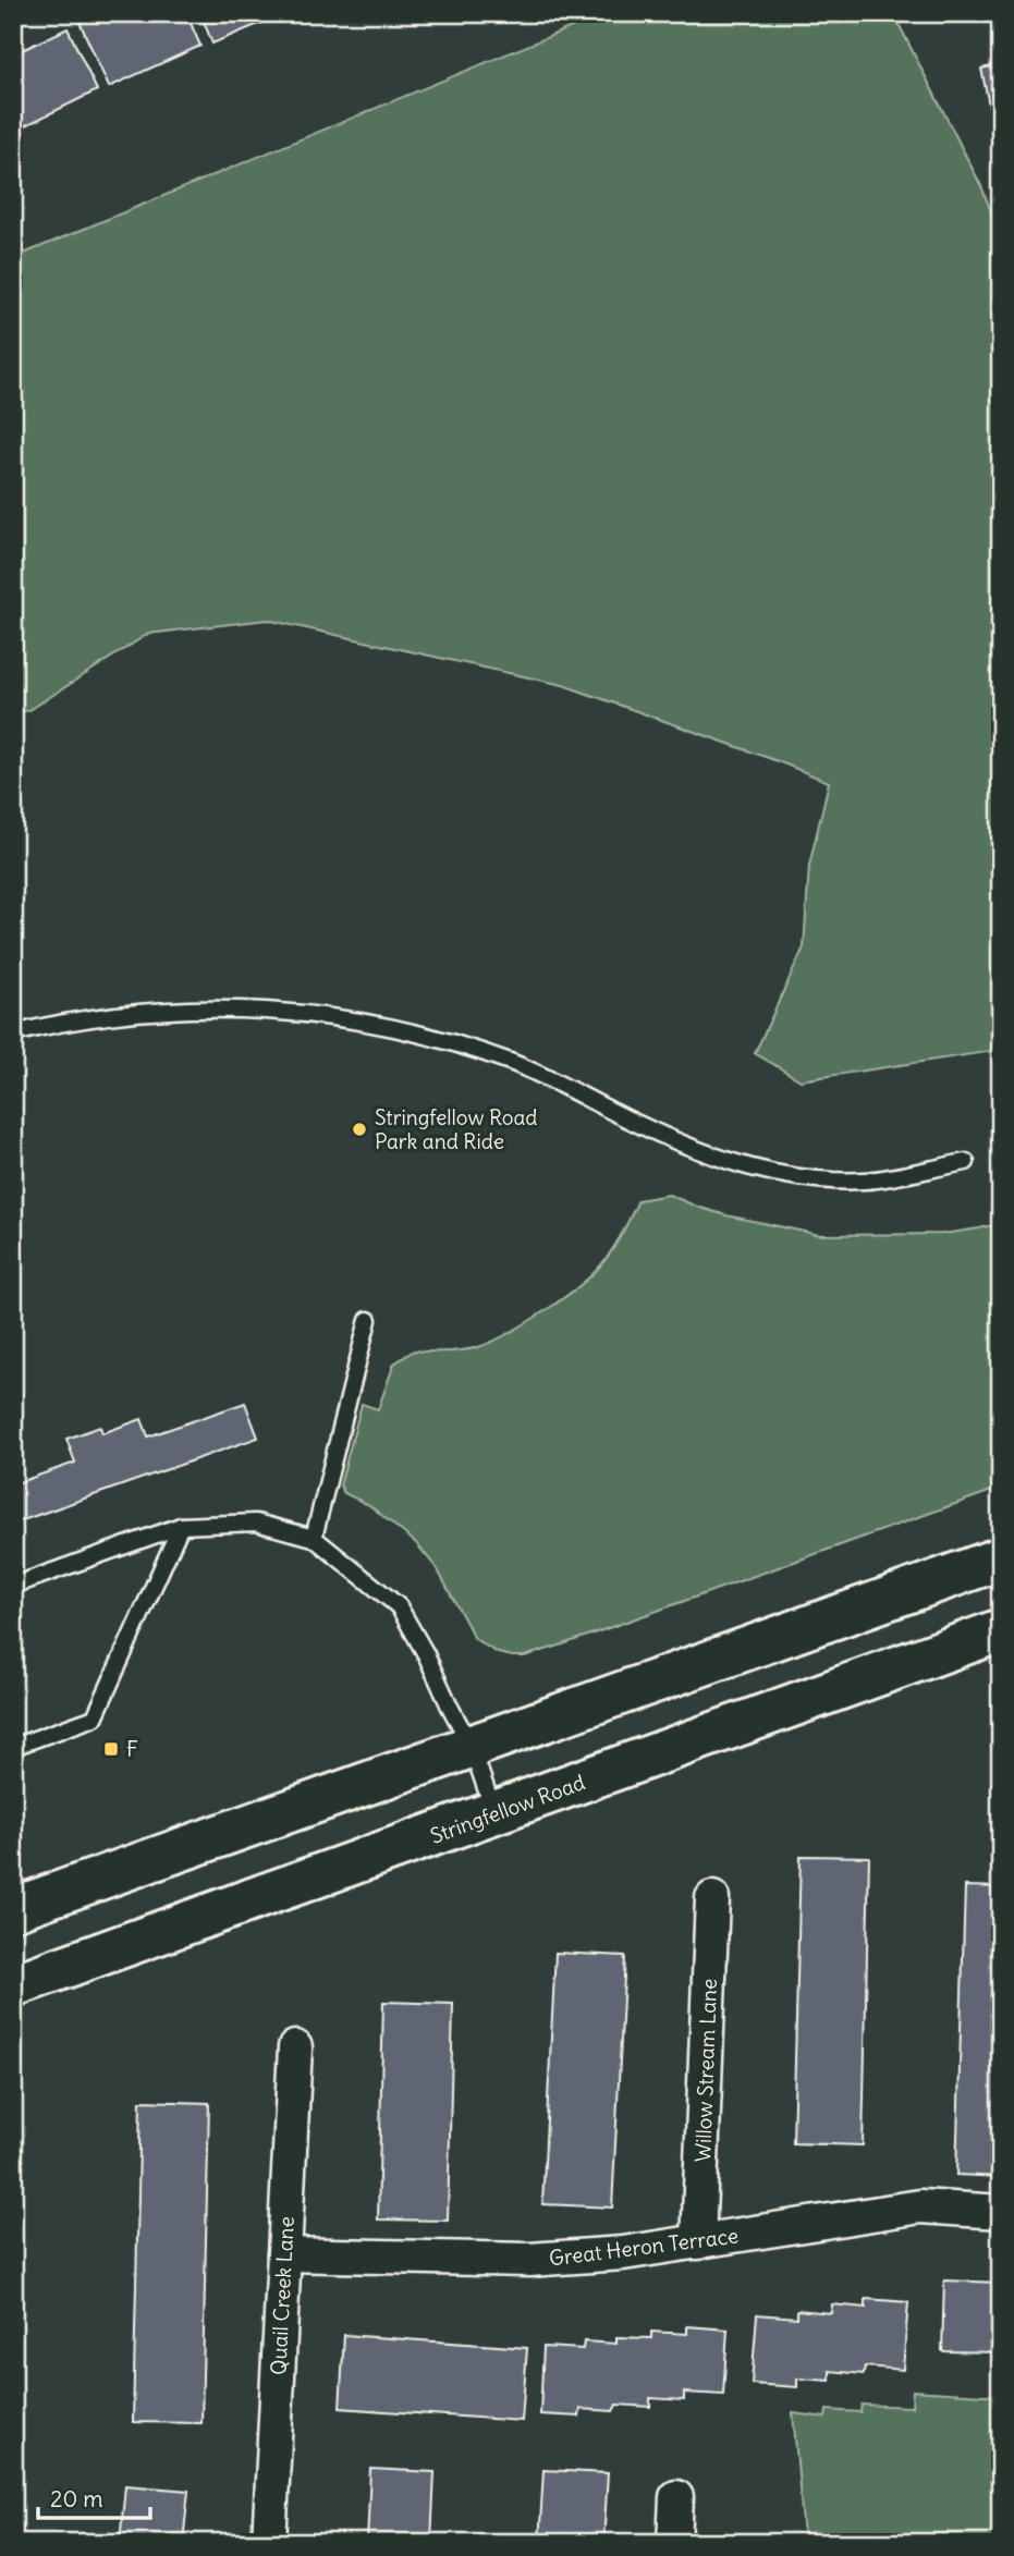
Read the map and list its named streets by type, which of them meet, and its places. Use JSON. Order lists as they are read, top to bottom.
{
  "streets": {
    "main road": ["Stringfellow Road"],
    "street": ["Willow Stream Lane", "Great Heron Terrace", "Quail Creek Lane"]
  },
  "crossings": [
    ["Willow Stream Lane", "Great Heron Terrace"],
    ["Great Heron Terrace", "Quail Creek Lane"]
  ],
  "places": {
    "other": ["Stringfellow Road Park and Ride"],
    "transit": ["F"]
  },
  "scale_bar": "20 m"
}
